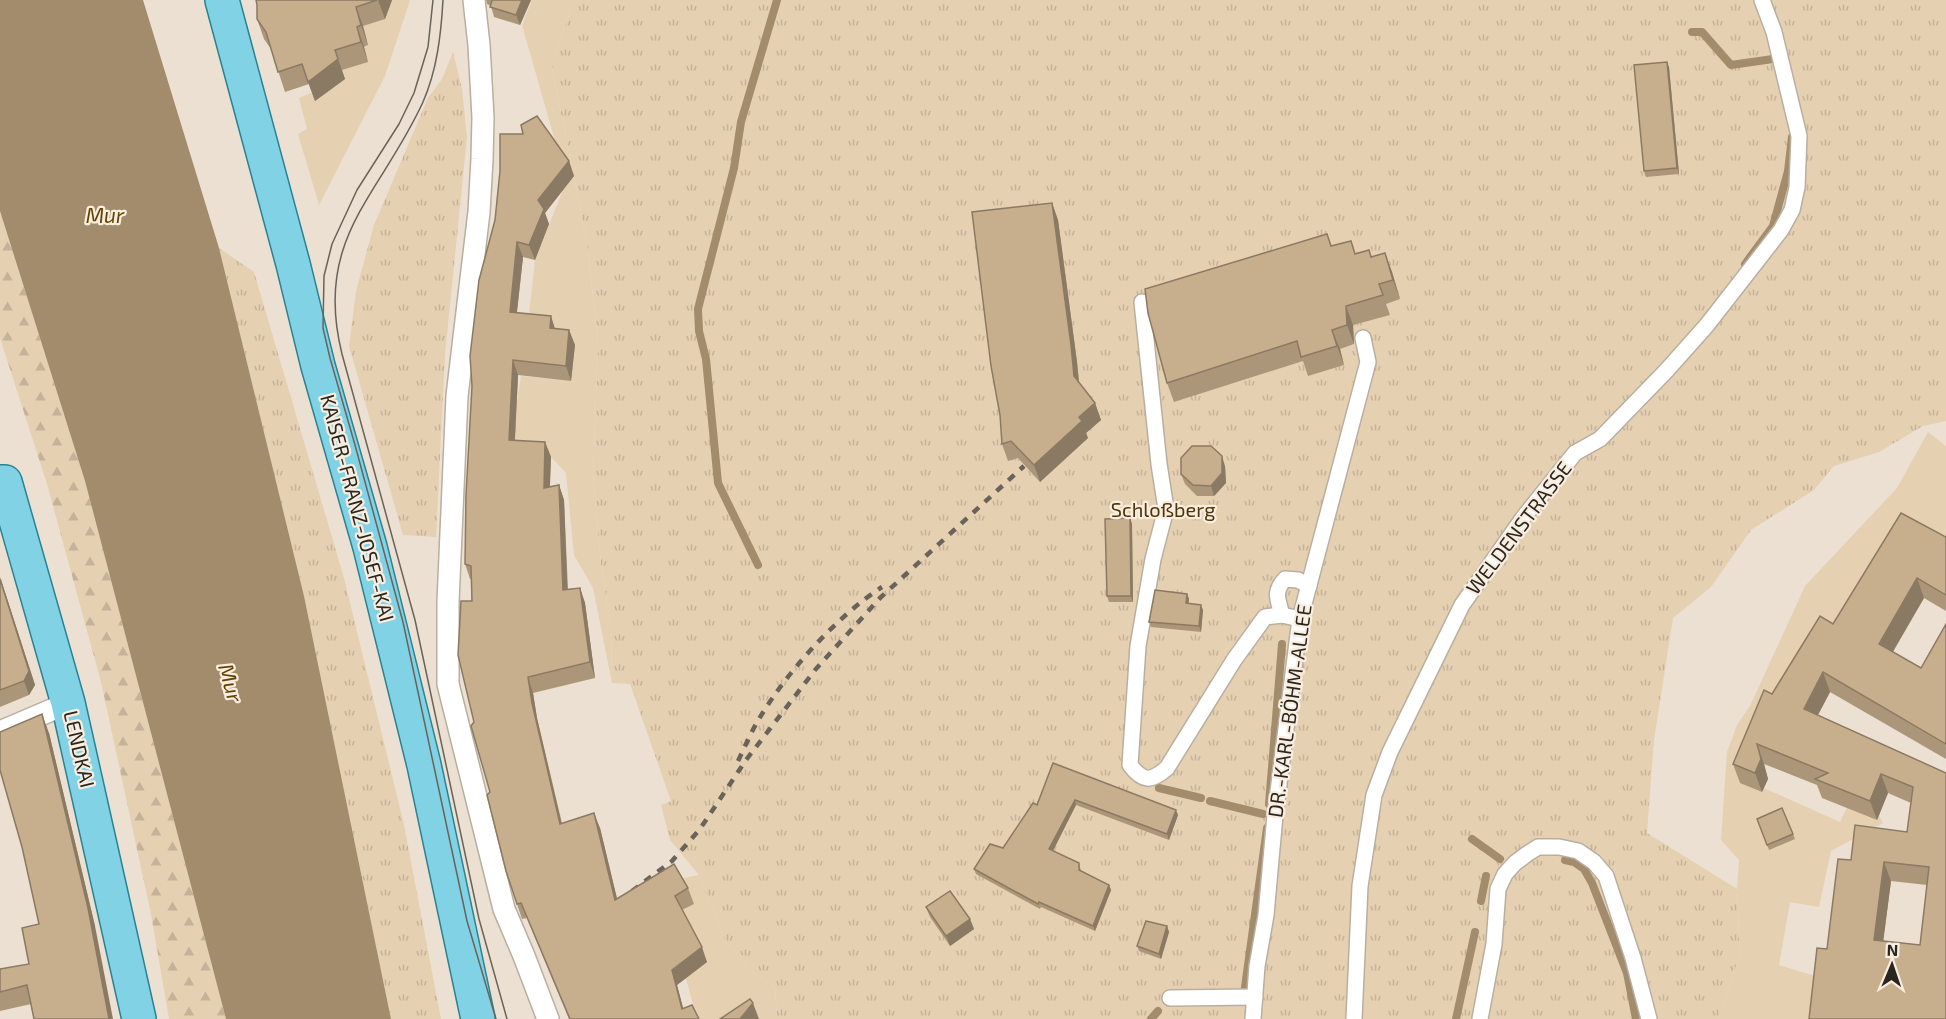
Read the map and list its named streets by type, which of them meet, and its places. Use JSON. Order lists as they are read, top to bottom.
{
  "streets": {
    "main road": ["KAISER-FRANZ-JOSEF-KAI", "LENDKAI"],
    "street": ["WELDENSTRASSE", "DR.-KARL-BÖHM-ALLEE"]
  },
  "water": ["Mur"],
  "parks": ["Schloßberg"],
  "north": "top"
}
